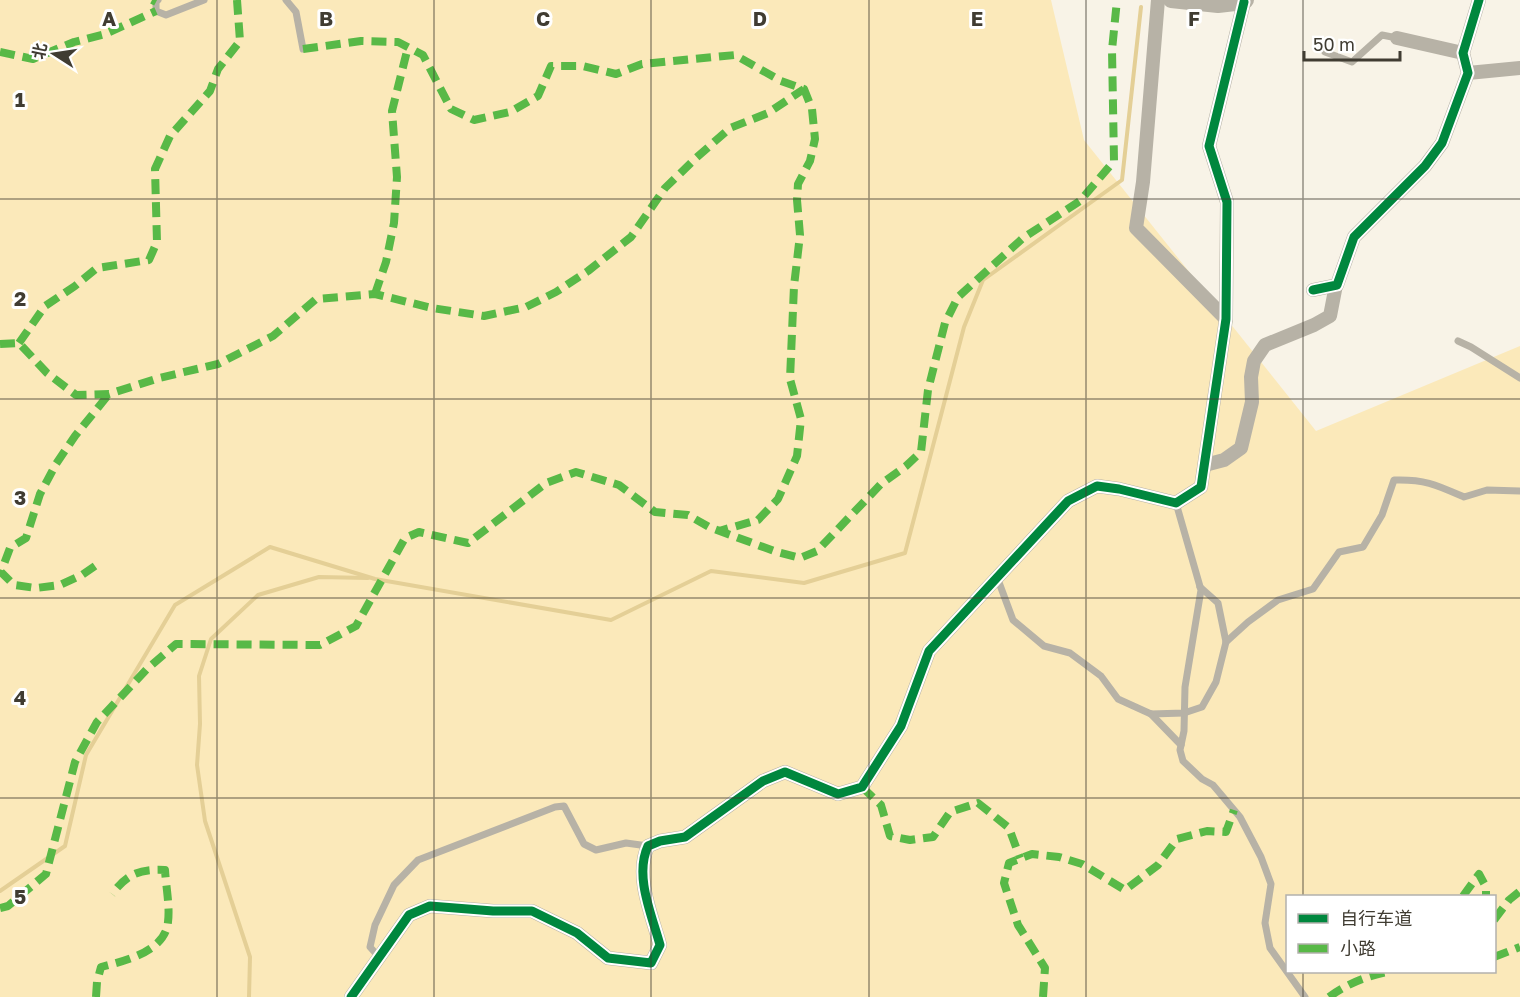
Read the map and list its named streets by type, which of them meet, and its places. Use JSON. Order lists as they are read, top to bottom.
{
  "legend": ["自行车道", "小路"],
  "scale_bar": "50 m",
  "north": "left",
  "grid": {
    "columns": [
      "A",
      "B",
      "C",
      "D",
      "E",
      "F"
    ],
    "rows": [
      "1",
      "2",
      "3",
      "4",
      "5"
    ]
  }
}
